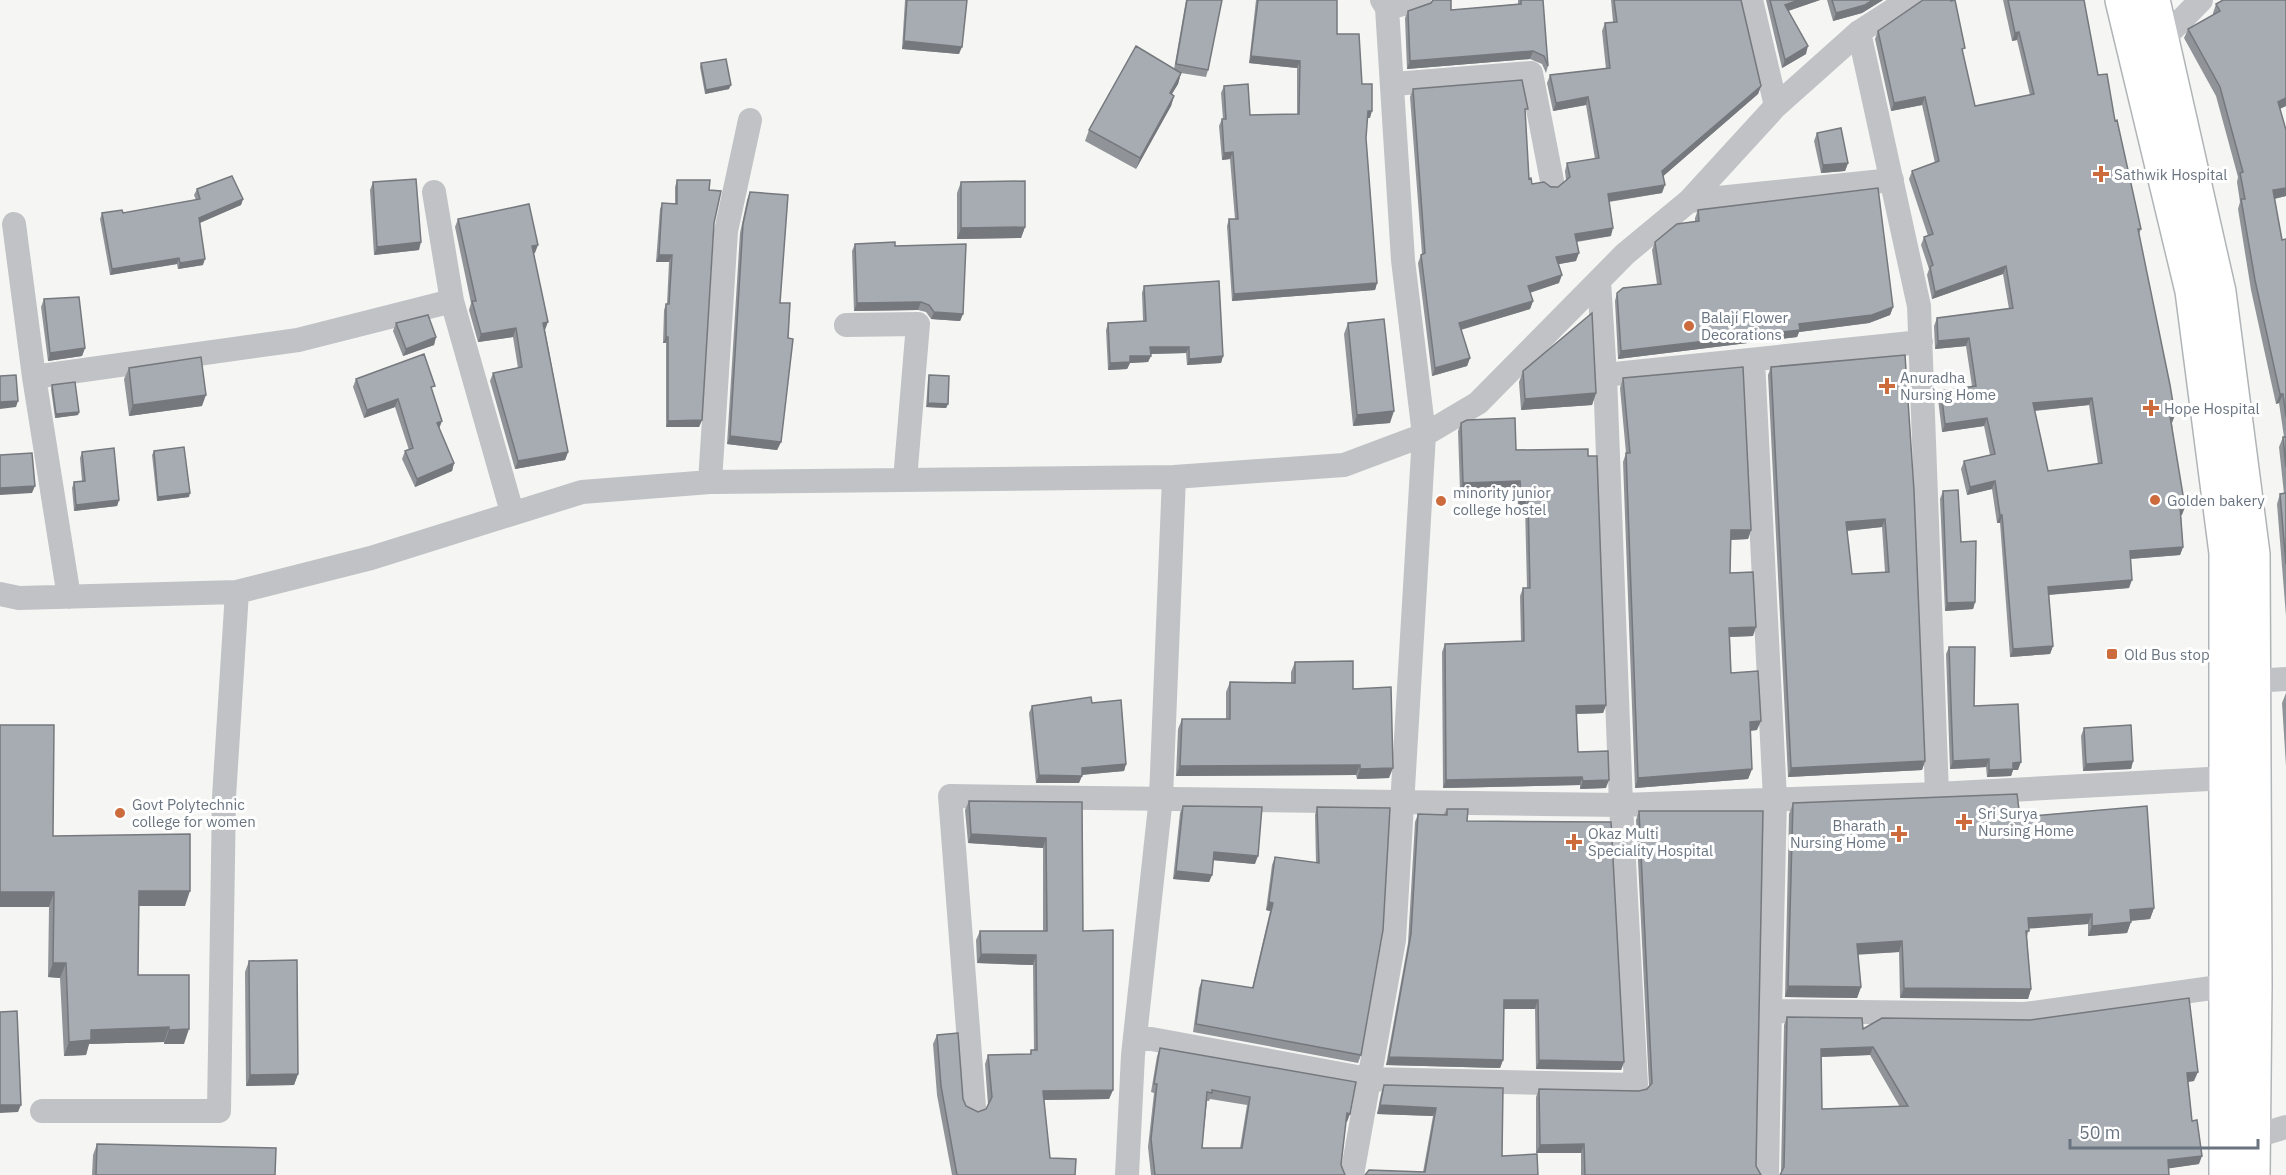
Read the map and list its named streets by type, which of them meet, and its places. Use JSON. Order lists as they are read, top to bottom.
{
  "places": {
    "health": [
      "Sathwik Hospital",
      "Anuradha Nursing Home",
      "Hope Hospital",
      "Sri Surya Nursing Home",
      "Bharath Nursing Home",
      "Okaz Multi Speciality Hospital"
    ],
    "other": [
      "Balaji Flower Decorations",
      "Golden bakery",
      "minority junior college hostel",
      "Govt Polytechnic college for women"
    ],
    "transit": ["Old Bus stop"]
  },
  "scale_bar": "50 m"
}
